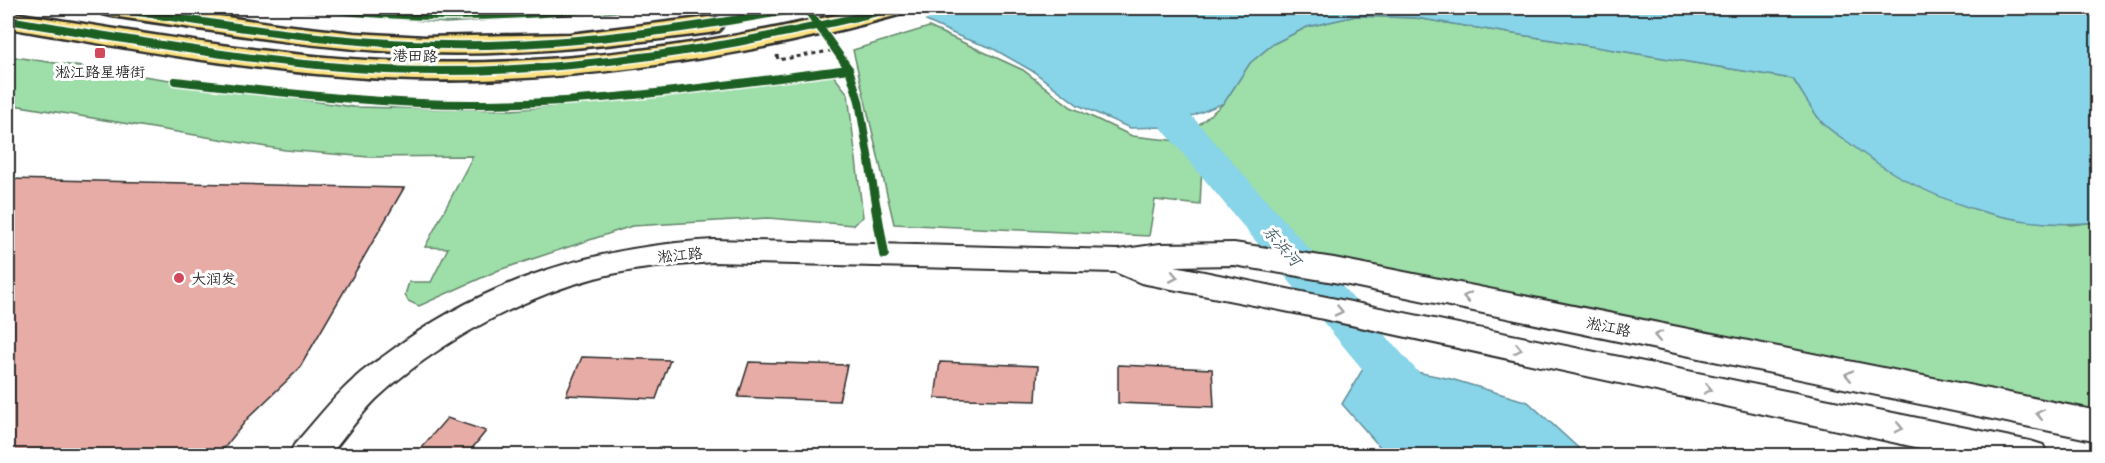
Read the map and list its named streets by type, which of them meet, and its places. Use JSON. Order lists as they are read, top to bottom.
{
  "streets": {
    "main road": ["港田路"],
    "street": ["淞江路"]
  },
  "water": ["东浜河"],
  "places": {
    "transit": ["淞江路星塘街"],
    "other": ["大润发"]
  }
}
